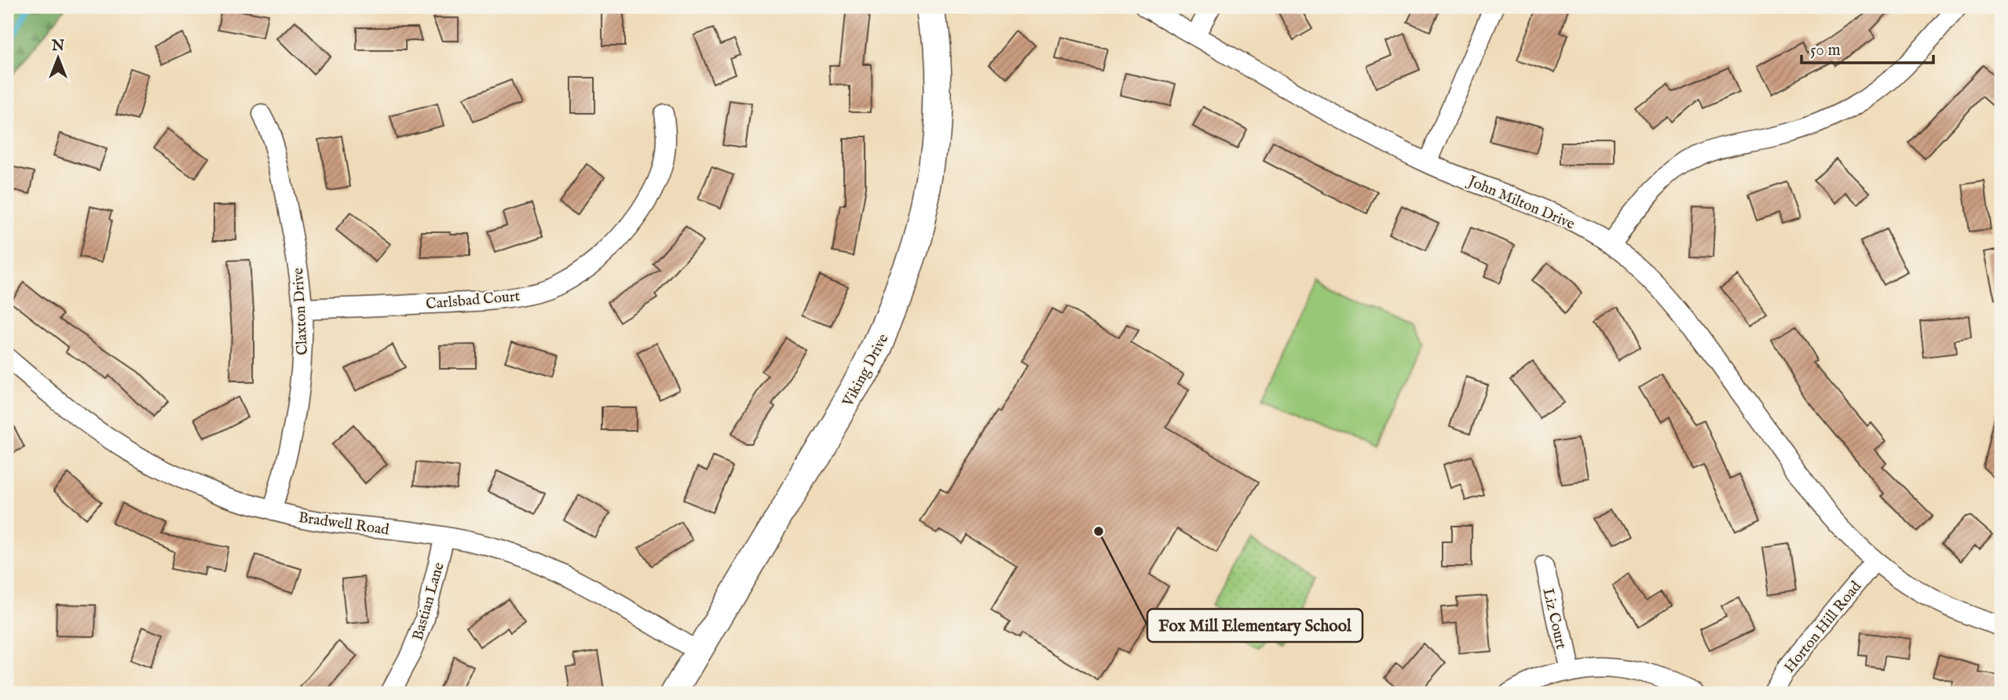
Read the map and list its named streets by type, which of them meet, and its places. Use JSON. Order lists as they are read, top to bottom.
{
  "streets": {
    "street": [
      "John Milton Drive",
      "Carlsbad Court",
      "Claxton Drive",
      "Viking Drive",
      "Bradwell Road",
      "Bastian Lane",
      "Liz Court",
      "Horton Hill Road"
    ]
  },
  "crossings": [
    ["John Milton Drive", "Horton Hill Road"],
    ["Carlsbad Court", "Claxton Drive"],
    ["Claxton Drive", "Bradwell Road"],
    ["Viking Drive", "Bradwell Road"],
    ["Bradwell Road", "Bastian Lane"]
  ],
  "places": ["Fox Mill Elementary School"],
  "scale_bar": "50 m",
  "north": "top"
}
